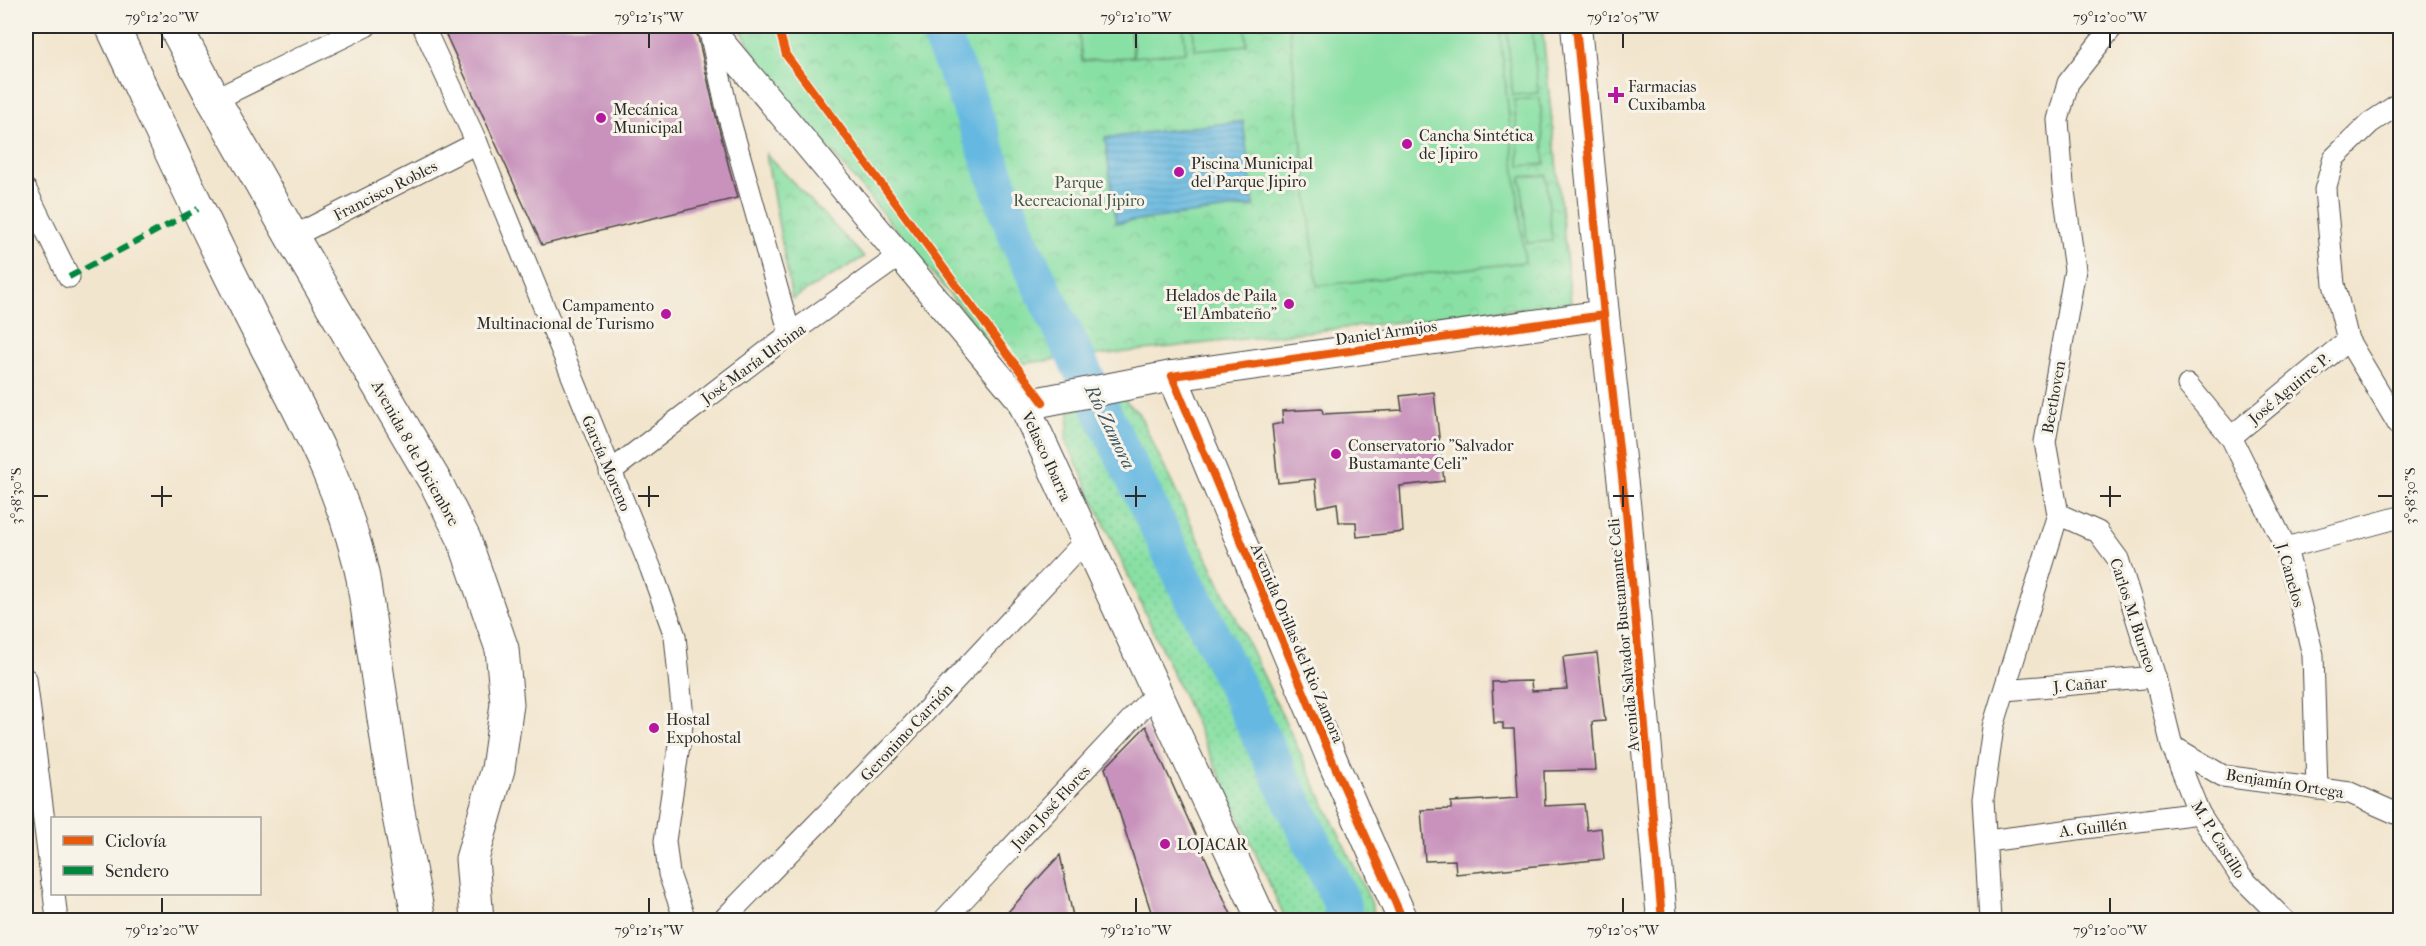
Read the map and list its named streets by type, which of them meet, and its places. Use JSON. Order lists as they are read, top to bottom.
{
  "streets": {
    "highway": ["Avenida 8 de Diciembre"],
    "main road": [
      "Daniel Armijos",
      "Velasco Ibarra",
      "Avenida Salvador Bustamante Celi",
      "Avenida Orillas del Rio Zamora"
    ],
    "street": [
      "Francisco Robles",
      "José María Urbina",
      "José Aguirre P.",
      "Beethoven",
      "García Moreno",
      "J. Canelos",
      "Carlos M. Burneo",
      "J. Cañar",
      "Geronimo Carrión",
      "Benjamín Ortega",
      "Juan José Flores",
      "A. Guillén",
      "M. P. Castillo"
    ]
  },
  "crossings": [
    ["Francisco Robles", "Avenida 8 de Diciembre"],
    ["Francisco Robles", "García Moreno"],
    ["Daniel Armijos", "Velasco Ibarra"],
    ["Daniel Armijos", "Avenida Salvador Bustamante Celi"],
    ["Daniel Armijos", "Avenida Orillas del Rio Zamora"],
    ["José María Urbina", "Velasco Ibarra"],
    ["José María Urbina", "García Moreno"],
    ["José Aguirre P.", "J. Canelos"],
    ["Beethoven", "Carlos M. Burneo"],
    ["Beethoven", "J. Cañar"],
    ["Beethoven", "A. Guillén"],
    ["Velasco Ibarra", "Geronimo Carrión"],
    ["Velasco Ibarra", "Juan José Flores"],
    ["J. Canelos", "Benjamín Ortega"],
    ["Carlos M. Burneo", "J. Cañar"],
    ["Carlos M. Burneo", "Benjamín Ortega"],
    ["Carlos M. Burneo", "M. P. Castillo"],
    ["Benjamín Ortega", "M. P. Castillo"],
    ["A. Guillén", "M. P. Castillo"]
  ],
  "water": ["Río Zamora"],
  "parks": ["Parque Recreacional Jipiro"],
  "places": {
    "health": ["Farmacias Cuxibamba"],
    "other": [
      "Mecánica Municipal",
      "Cancha Sintética de Jipiro",
      "Piscina Municipal del Parque Jipiro",
      "Helados de Paila “El Ambateño”",
      "Campamento Multinacional de Turismo",
      "Conservatorio \"Salvador Bustamante Celi\"",
      "Hostal Expohostal",
      "LOJACAR"
    ]
  },
  "legend": ["Ciclovía", "Sendero"],
  "coordinates": [
    "79°12'20\"W",
    "79°12'15\"W",
    "79°12'10\"W",
    "79°12'05\"W",
    "79°12'00\"W",
    "3°58'30\"S"
  ]
}
